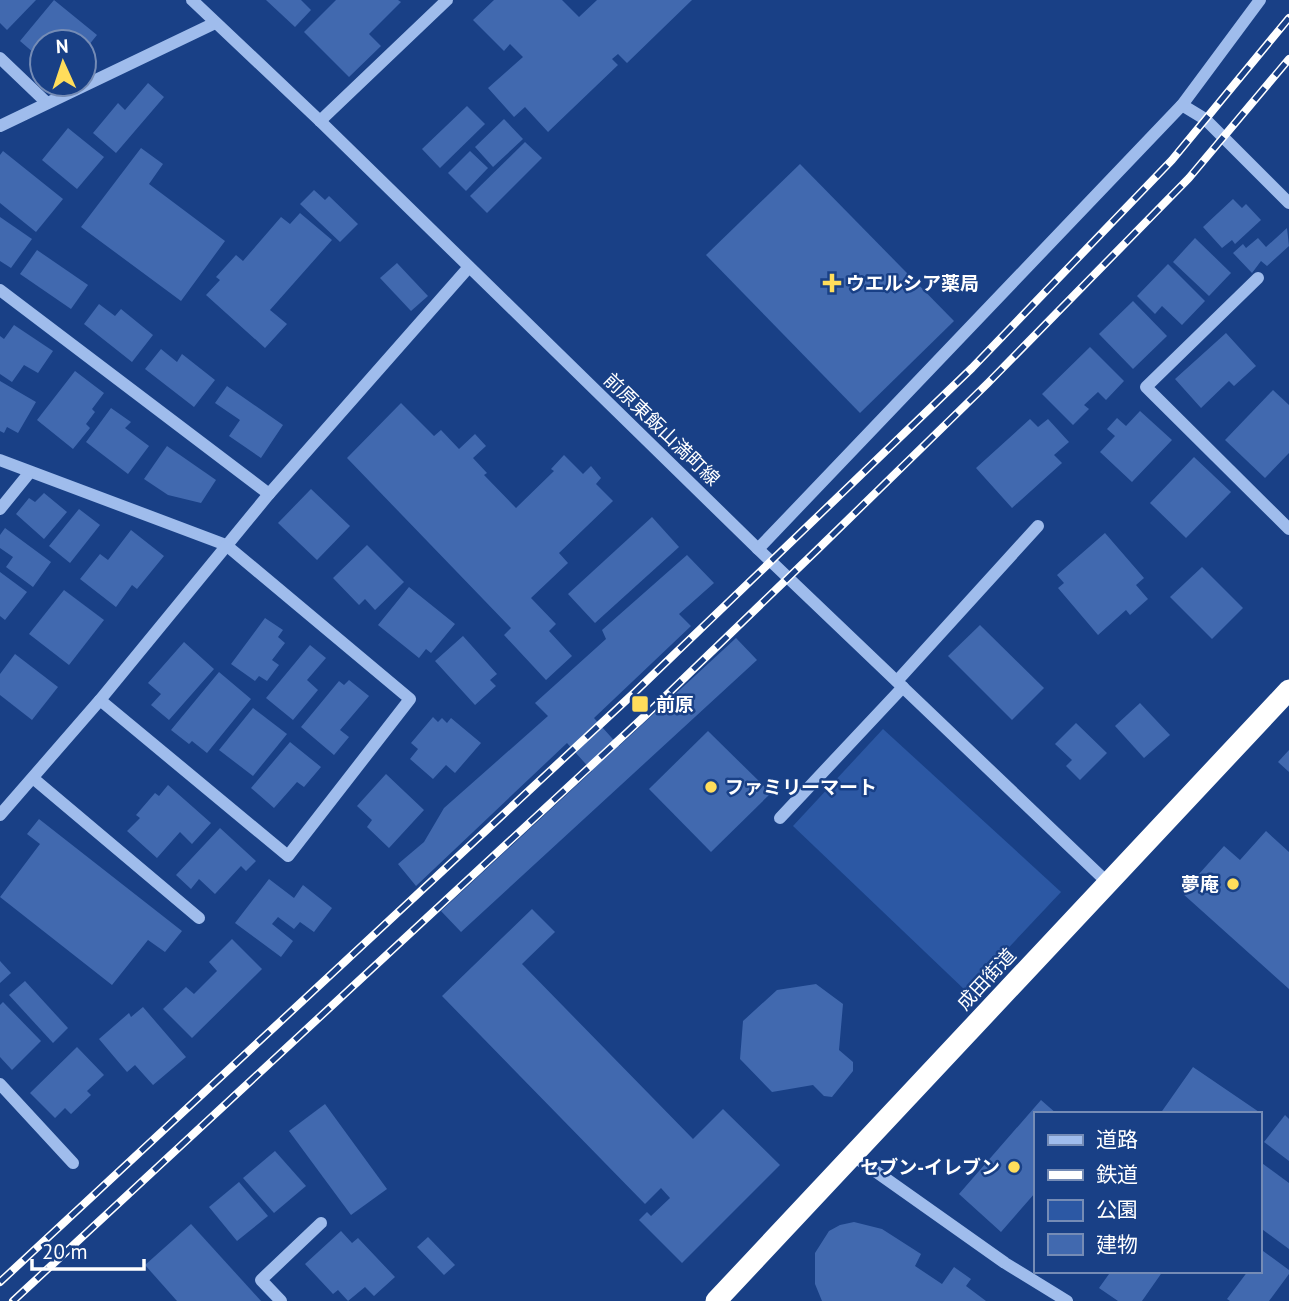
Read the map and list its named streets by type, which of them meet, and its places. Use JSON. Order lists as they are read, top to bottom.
{
  "streets": {
    "highway": ["成田街道"],
    "street": ["前原東飯山満町線"]
  },
  "crossings": [
    ["前原東飯山満町線", "成田街道"]
  ],
  "places": {
    "health": ["ウエルシア薬局"],
    "transit": ["前原"],
    "other": ["ファミリーマート", "夢庵", "セブン-イレブン"]
  },
  "legend": [
    "道路",
    "鉄道",
    "公園",
    "建物"
  ],
  "scale_bar": "20 m",
  "north": "top"
}
